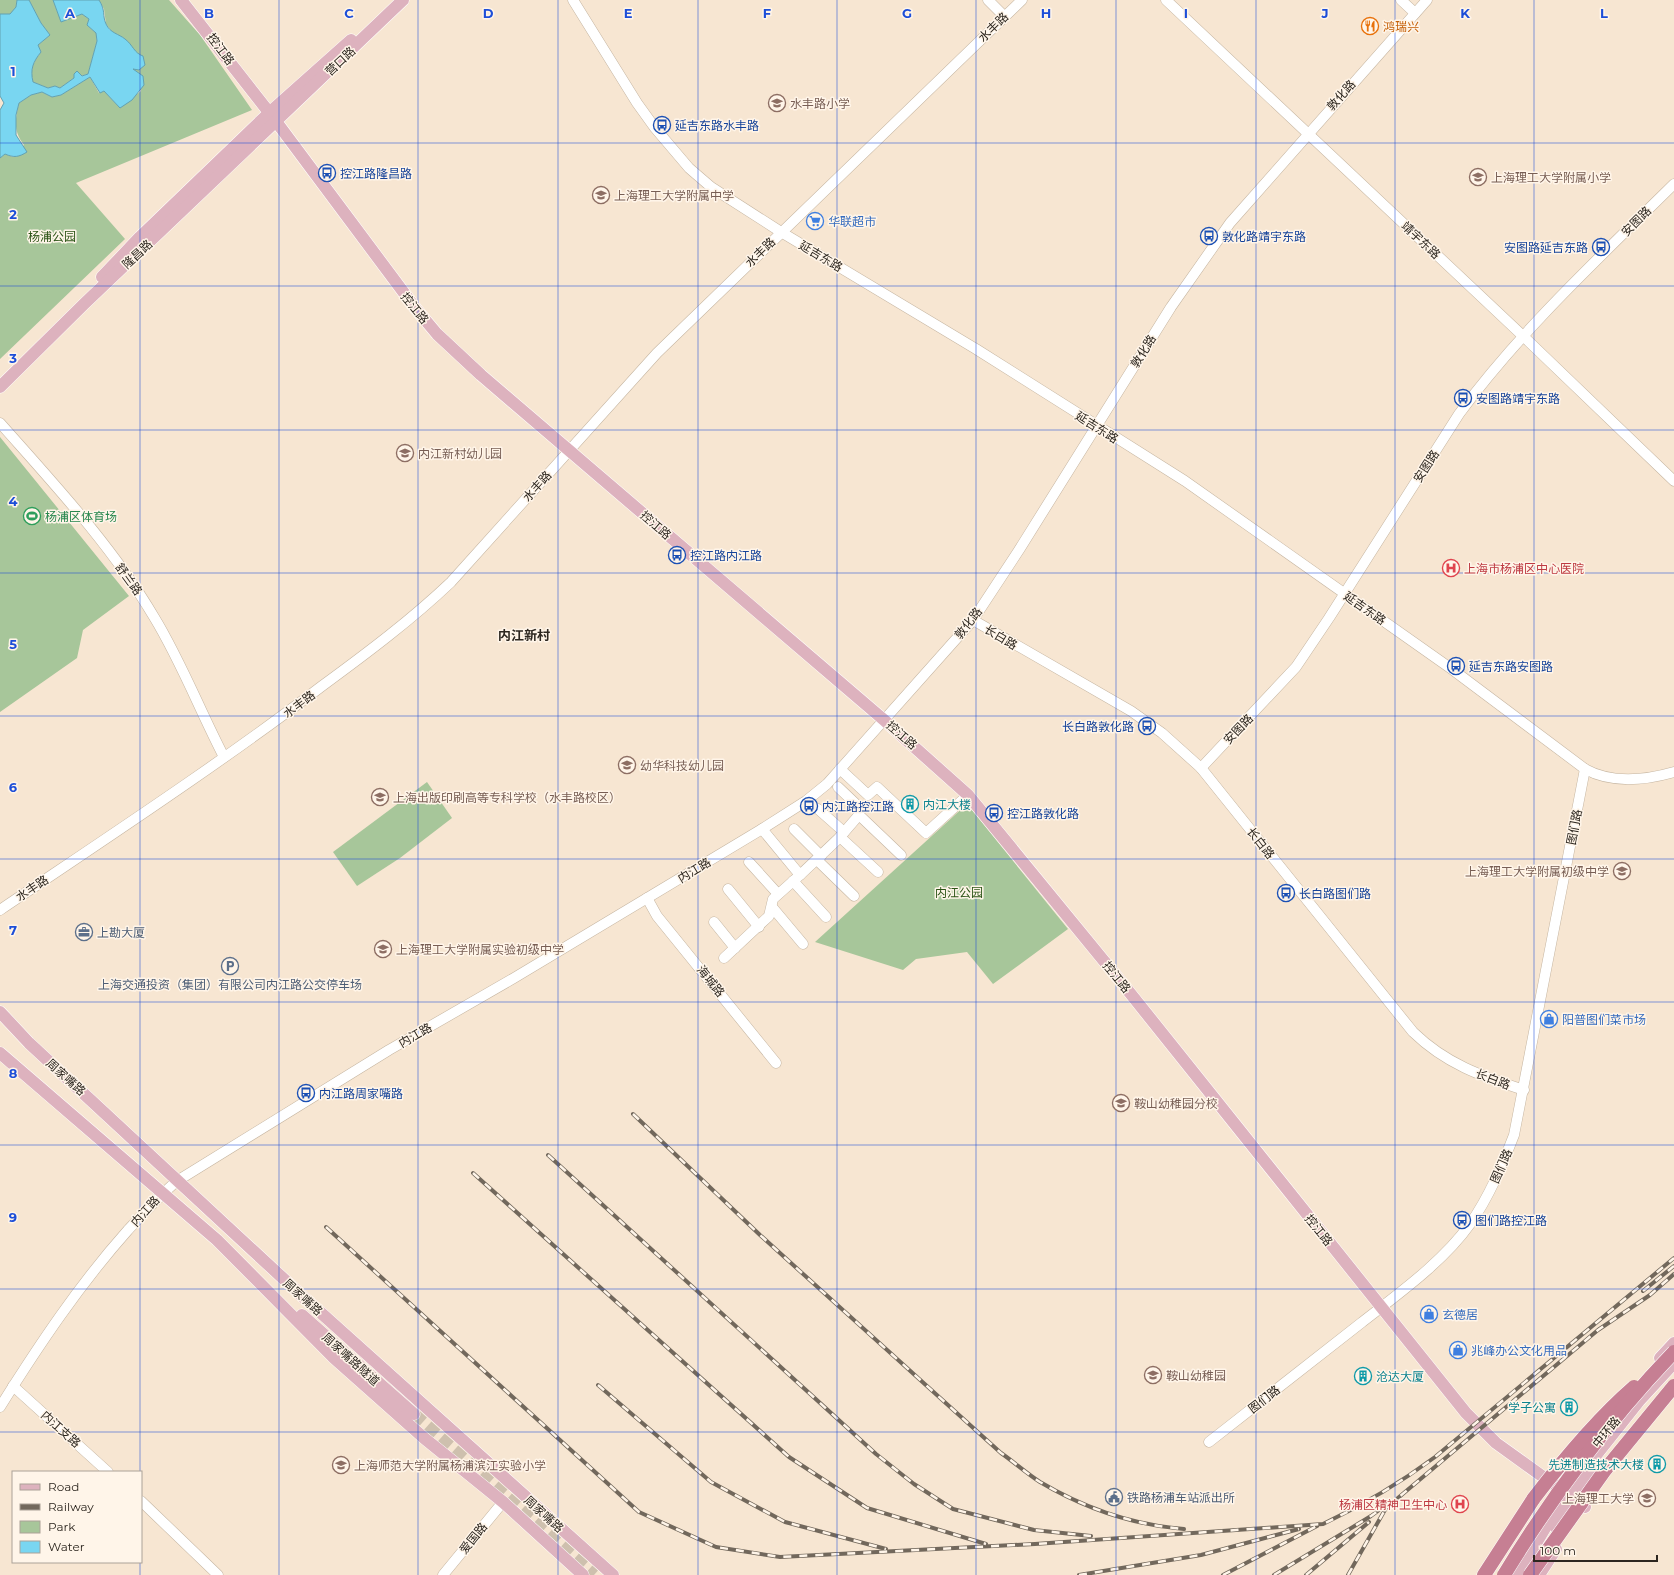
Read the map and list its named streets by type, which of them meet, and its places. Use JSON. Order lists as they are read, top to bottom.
{
  "streets": {
    "highway": ["中环路"],
    "main road": [
      "控江路",
      "营口路",
      "隆昌路",
      "周家嘴路",
      "周家嘴路隧道"
    ],
    "street": [
      "水丰路",
      "敦化路",
      "安图路",
      "靖宇东路",
      "延吉东路",
      "舒兰路",
      "长白路",
      "图们路",
      "内江路",
      "海城路",
      "内江支路",
      "爱国路"
    ]
  },
  "crossings": [
    ["水丰路", "控江路"],
    ["水丰路", "延吉东路"],
    ["水丰路", "舒兰路"],
    ["控江路", "营口路"],
    ["控江路", "敦化路"],
    ["控江路", "隆昌路"],
    ["控江路", "图们路"],
    ["控江路", "内江路"],
    ["营口路", "隆昌路"],
    ["敦化路", "靖宇东路"],
    ["敦化路", "延吉东路"],
    ["敦化路", "长白路"],
    ["敦化路", "内江路"],
    ["安图路", "靖宇东路"],
    ["安图路", "延吉东路"],
    ["安图路", "长白路"],
    ["延吉东路", "图们路"],
    ["长白路", "图们路"],
    ["内江路", "海城路"],
    ["内江路", "周家嘴路"],
    ["内江路", "内江支路"],
    ["周家嘴路", "周家嘴路隧道"],
    ["周家嘴路", "爱国路"]
  ],
  "districts": ["内江新村"],
  "parks": ["杨浦公园", "内江公园"],
  "places": {
    "restaurant": ["鸿瑞兴"],
    "school or university": [
      "水丰路小学",
      "上海理工大学附属小学",
      "上海理工大学附属中学",
      "内江新村幼儿园",
      "幼华科技幼儿园",
      "上海出版印刷高等专科学校（水丰路校区）",
      "上海理工大学附属初级中学",
      "上海理工大学附属实验初级中学",
      "鞍山幼稚园分校",
      "鞍山幼稚园",
      "上海师范大学附属杨浦滨江实验小学",
      "上海理工大学"
    ],
    "bus stop": [
      "延吉东路水丰路",
      "控江路隆昌路",
      "敦化路靖宇东路",
      "安图路延吉东路",
      "安图路靖宇东路",
      "控江路内江路",
      "延吉东路安图路",
      "长白路敦化路",
      "内江路控江路",
      "控江路敦化路",
      "长白路图们路",
      "内江路周家嘴路",
      "图们路控江路"
    ],
    "supermarket": ["华联超市"],
    "sports": ["杨浦区体育场"],
    "hospital": ["上海市杨浦区中心医院", "杨浦区精神卫生中心"],
    "building": [
      "内江大楼",
      "沧达大厦",
      "学子公寓",
      "先进制造技术大楼"
    ],
    "office": ["上勘大厦"],
    "parking": ["上海交通投资（集团）有限公司内江路公交停车场"],
    "shop": ["阳普图们菜市场", "玄德居", "兆峰办公文化用品"],
    "public building": ["铁路杨浦车站派出所"]
  },
  "legend": [
    "Road",
    "Railway",
    "Park",
    "Water"
  ],
  "scale_bar": "100 m",
  "grid": {
    "columns": [
      "A",
      "B",
      "C",
      "D",
      "E",
      "F",
      "G",
      "H",
      "I",
      "J",
      "K",
      "L"
    ],
    "rows": [
      "1",
      "2",
      "3",
      "4",
      "5",
      "6",
      "7",
      "8",
      "9"
    ]
  }
}
